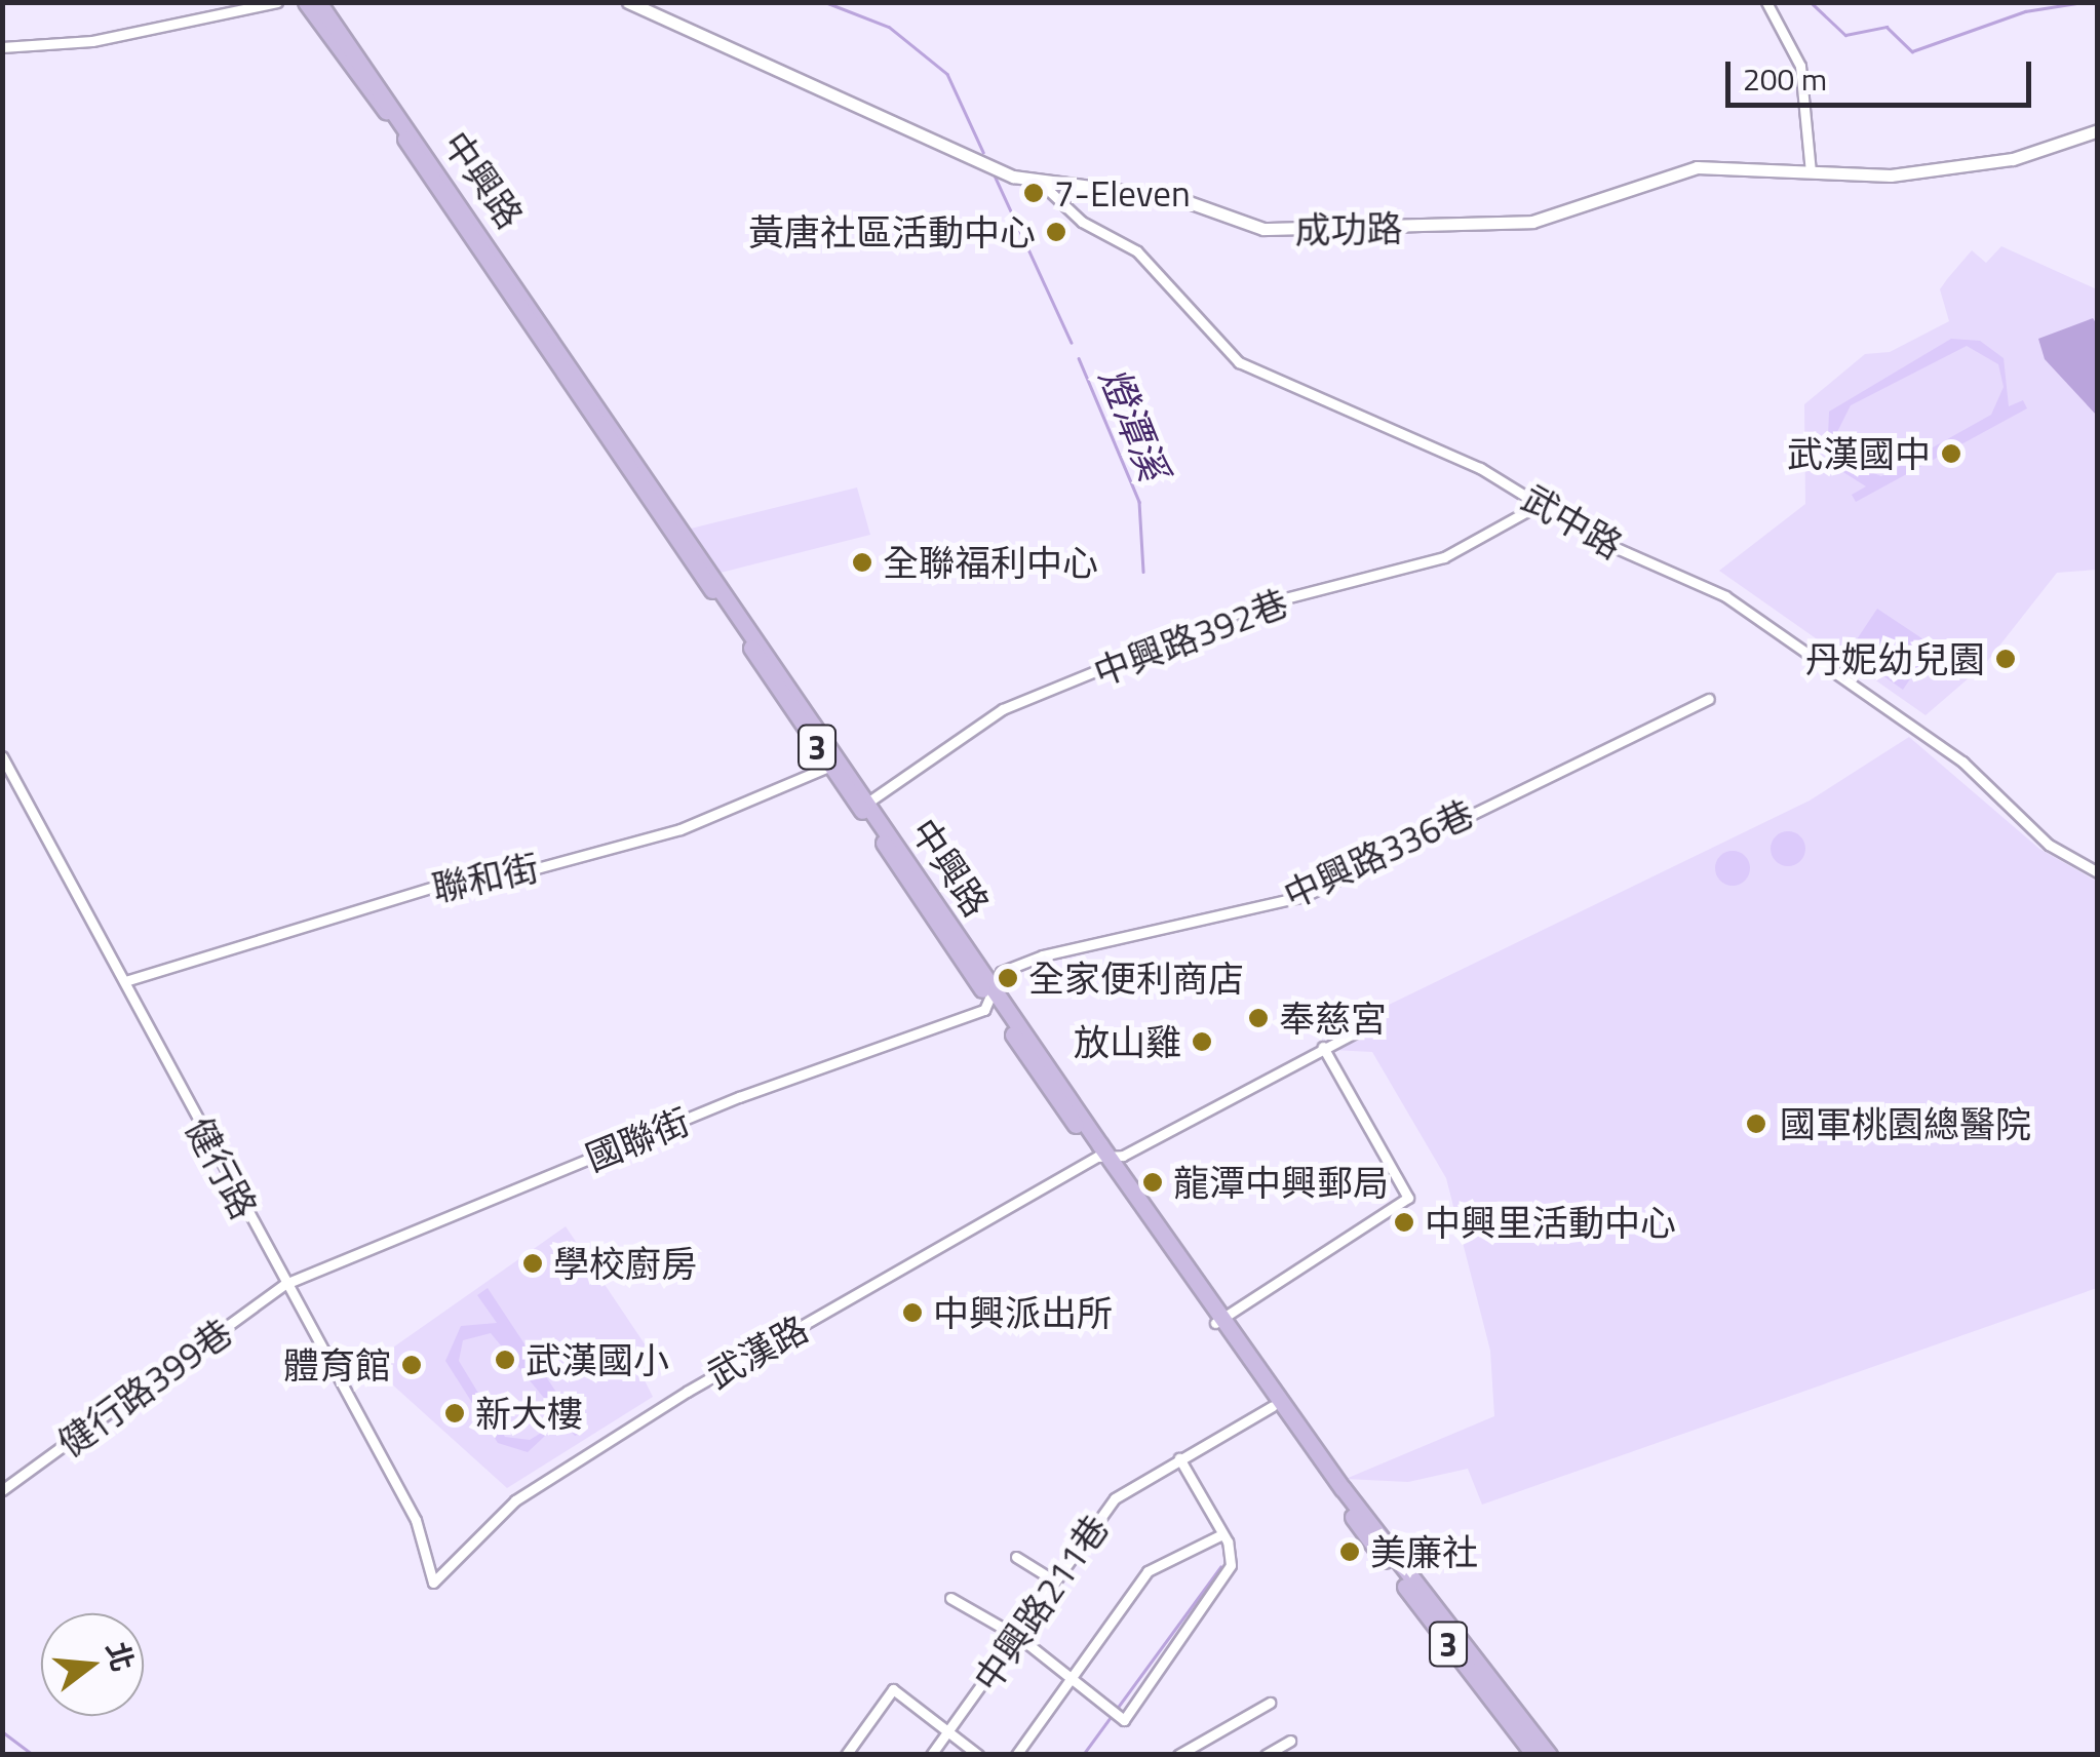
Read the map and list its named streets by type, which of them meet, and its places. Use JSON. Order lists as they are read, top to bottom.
{
  "streets": {
    "main road": ["中興路", "3"],
    "street": [
      "成功路",
      "武中路",
      "中興路392巷",
      "中興路336巷",
      "聯和街",
      "國聯街",
      "健行路",
      "武漢路",
      "健行路399巷",
      "中興路211巷"
    ]
  },
  "crossings": [
    ["中興路", "中興路392巷"],
    ["中興路", "中興路336巷"],
    ["中興路", "聯和街"],
    ["中興路", "國聯街"],
    ["中興路", "武漢路"],
    ["中興路", "中興路211巷"],
    ["成功路", "武中路"],
    ["武中路", "中興路392巷"],
    ["中興路336巷", "國聯街"],
    ["聯和街", "健行路"],
    ["國聯街", "健行路"],
    ["國聯街", "健行路399巷"],
    ["健行路", "武漢路"],
    ["健行路", "健行路399巷"]
  ],
  "water": ["燈潭溪"],
  "places": [
    "7-Eleven",
    "黃唐社區活動中心",
    "武漢國中",
    "全聯福利中心",
    "丹妮幼兒園",
    "全家便利商店",
    "奉慈宮",
    "放山雞",
    "國軍桃園總醫院",
    "龍潭中興郵局",
    "中興里活動中心",
    "學校廚房",
    "中興派出所",
    "武漢國小",
    "體育館",
    "新大樓",
    "美廉社"
  ],
  "scale_bar": "200 m",
  "north": "right"
}
